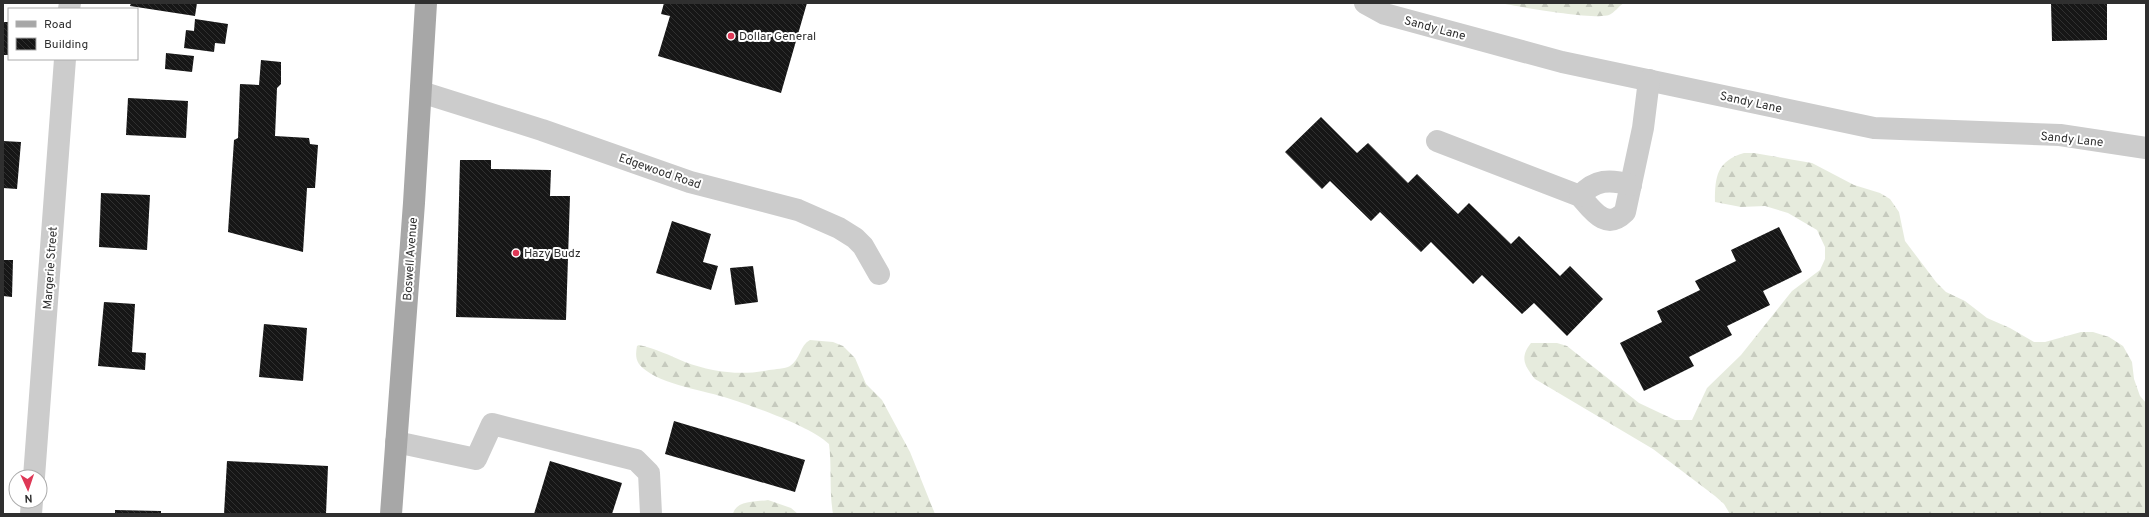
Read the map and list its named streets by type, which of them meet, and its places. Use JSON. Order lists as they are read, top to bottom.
{
  "streets": {
    "main road": ["Boswell Avenue"],
    "street": ["Sandy Lane", "Edgewood Road", "Margerie Street"]
  },
  "crossings": [
    ["Edgewood Road", "Boswell Avenue"]
  ],
  "places": ["Dollar General", "Hazy Budz"],
  "legend": ["Road", "Building"],
  "north": "bottom"
}
